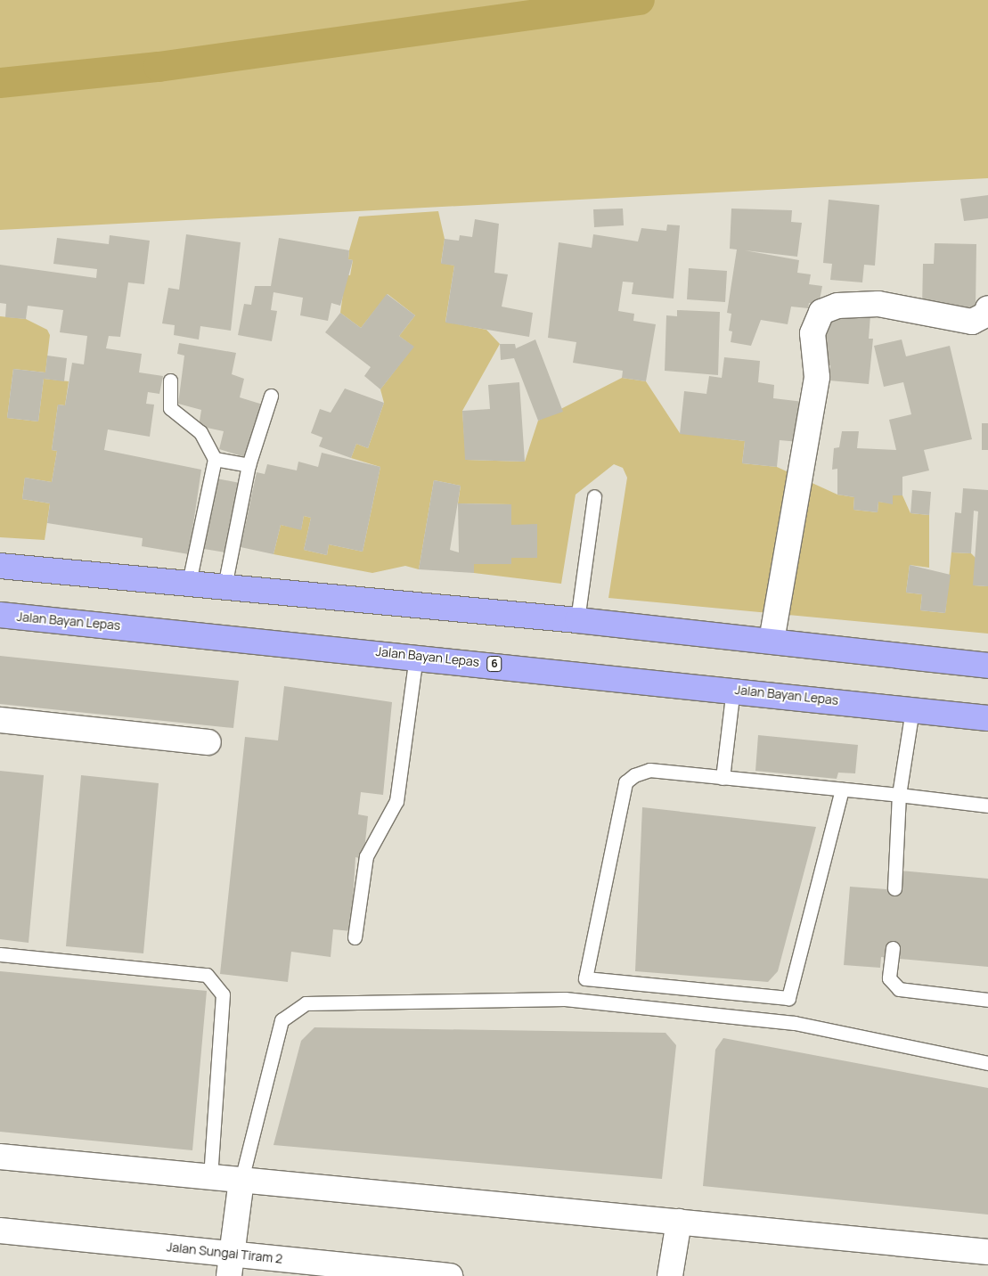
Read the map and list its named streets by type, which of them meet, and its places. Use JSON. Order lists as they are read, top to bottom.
{
  "streets": {
    "highway": ["Jalan Bayan Lepas", "6"],
    "street": ["Jalan Sungai Tiram 2"]
  }
}
